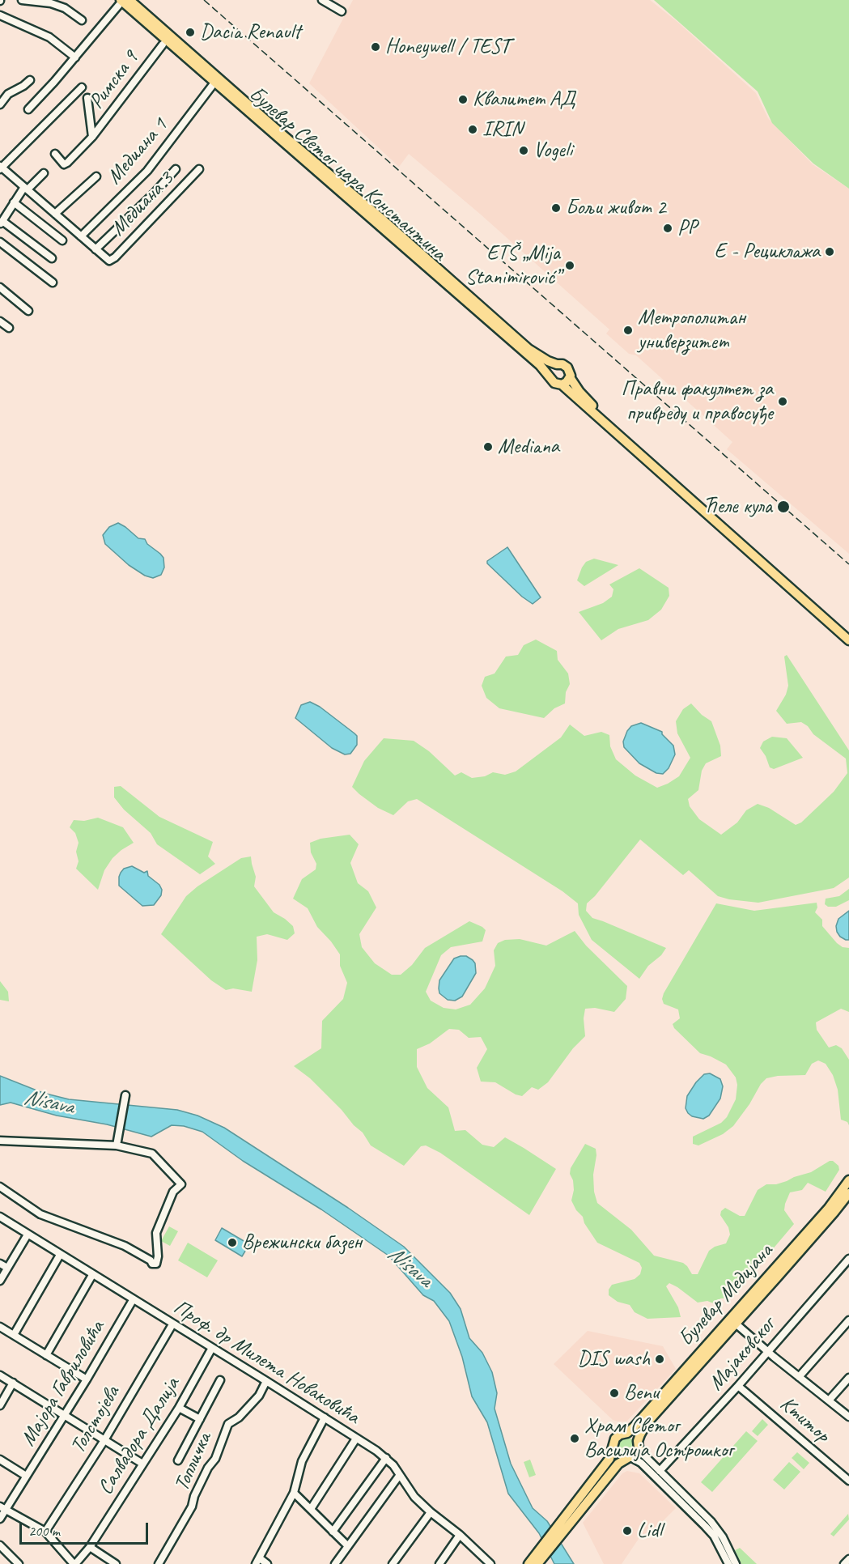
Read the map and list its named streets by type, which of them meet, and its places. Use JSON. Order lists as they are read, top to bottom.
{
  "streets": {
    "main road": ["Булевар Светог цара Константина", "Булевар Медијана"],
    "street": [
      "Римска 9",
      "Медиана 1",
      "Медиана 3",
      "Мајаковског",
      "Проф. др Милета Новаковића",
      "Мајора Гавриловића",
      "Толстојева",
      "Ктитор",
      "Салвадора Далија",
      "Топличка"
    ]
  },
  "crossings": [
    ["Медиана 1", "Булевар Светог цара Константина"],
    ["Мајаковског", "Ктитор"],
    ["Проф. др Милета Новаковића", "Мајора Гавриловића"],
    ["Проф. др Милета Новаковића", "Толстојева"],
    ["Проф. др Милета Новаковића", "Салвадора Далија"],
    ["Проф. др Милета Новаковића", "Топличка"]
  ],
  "water": ["Nisava"],
  "places": [
    "Dacia Renault",
    "Honeywell / TEST",
    "Квалитет АД",
    "IRIN",
    "Vogeli",
    "Бољи живот 2",
    "PP",
    "Е - Рециклажа",
    "ETŠ „Mija Stanimirović”",
    "Метрополитан универзитет",
    "Правни факултет за привреду и правосуђе",
    "Mediana",
    "Ћеле кула",
    "Врежински базен",
    "DIS wash",
    "Benu",
    "Храм Светог Василија Острошког",
    "Lidl"
  ],
  "scale_bar": "200 m"
}
